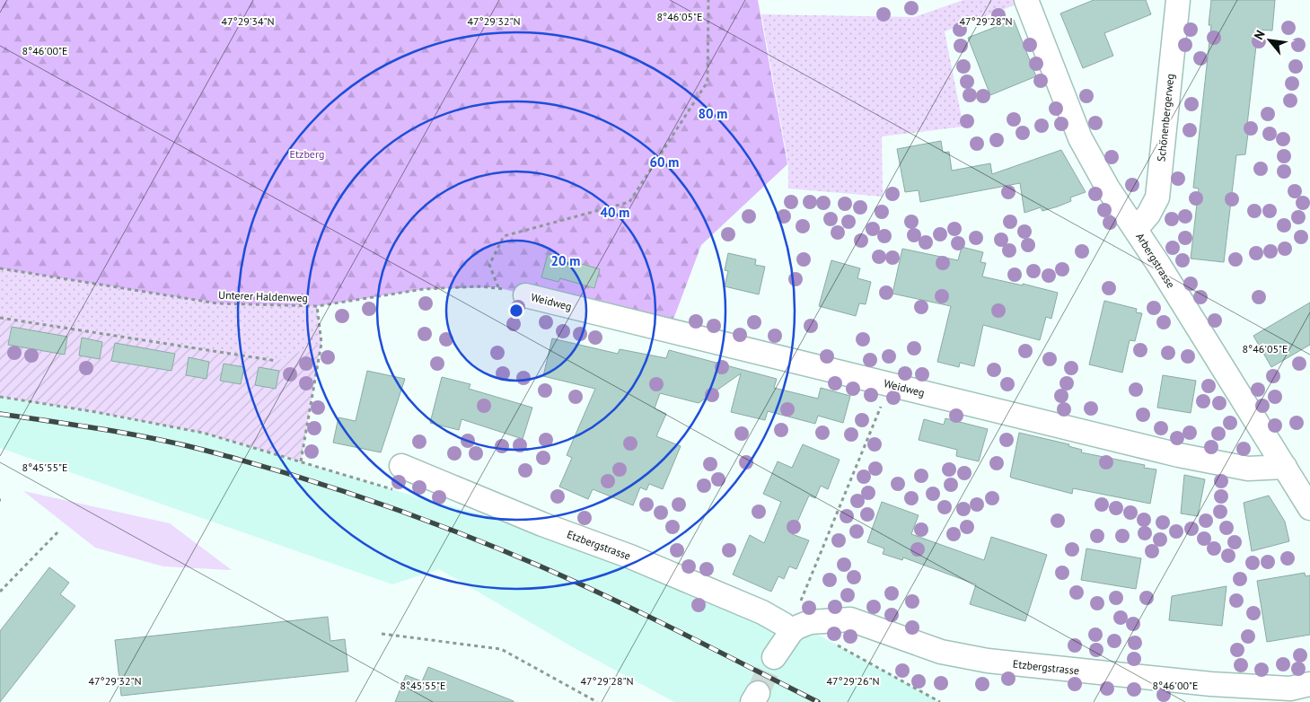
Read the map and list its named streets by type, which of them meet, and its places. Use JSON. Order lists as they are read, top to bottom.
{
  "streets": {
    "street": [
      "Schönenbergerweg",
      "Arbergstrasse",
      "Weidweg",
      "Etzbergstrasse"
    ],
    "path": ["Unterer Haldenweg"]
  },
  "crossings": [
    ["Schönenbergerweg", "Arbergstrasse"],
    ["Arbergstrasse", "Weidweg"],
    ["Unterer Haldenweg", "Weidweg"]
  ],
  "parks": ["Etzberg"],
  "north": "top left",
  "coordinates": [
    "8°46'05\"E",
    "47°29'34\"N",
    "47°29'32\"N",
    "47°29'28\"N",
    "8°46'00\"E",
    "8°45'55\"E",
    "47°29'26\"N"
  ],
  "rings": [
    "80 m",
    "60 m",
    "40 m",
    "20 m"
  ]
}
